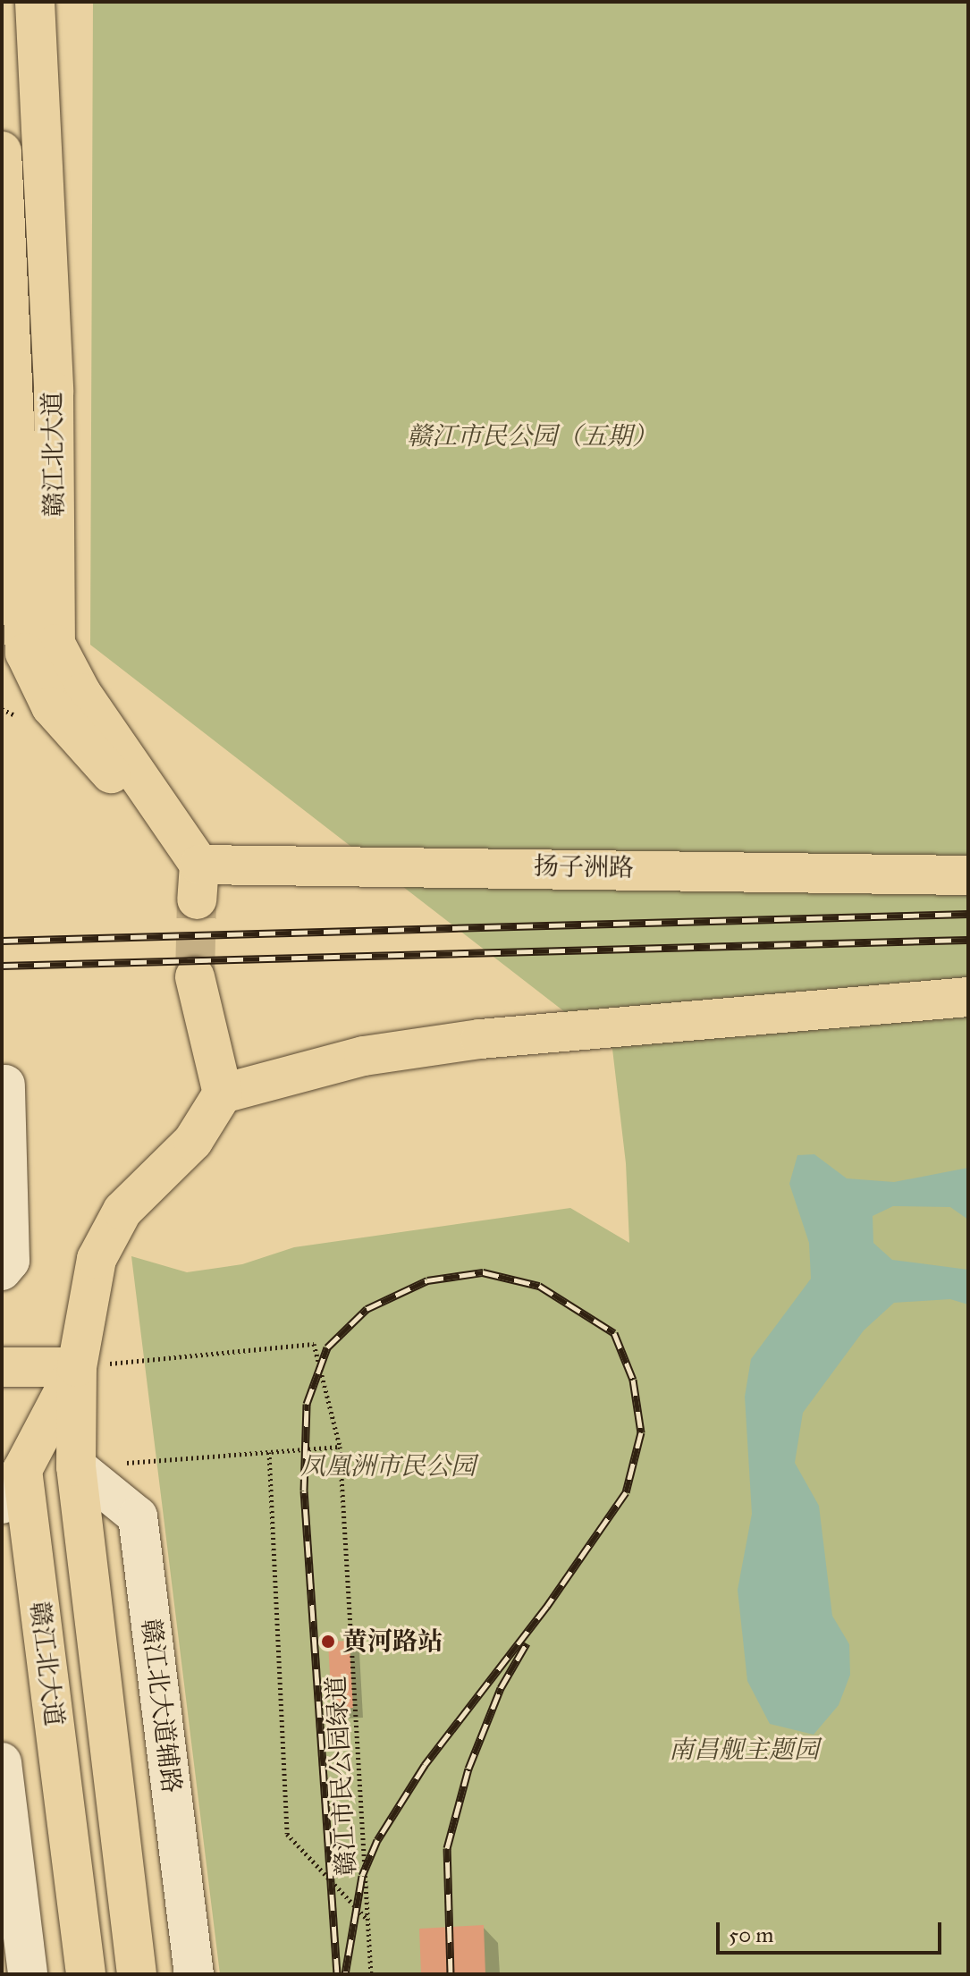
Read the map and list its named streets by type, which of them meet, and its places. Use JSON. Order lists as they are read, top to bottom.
{
  "streets": {
    "main road": ["赣江北大道", "扬子洲路"],
    "street": ["赣江北大道辅路"],
    "path": ["赣江市民公园绿道"]
  },
  "crossings": [
    ["赣江北大道", "扬子洲路"],
    ["赣江北大道", "赣江北大道辅路"],
    ["赣江北大道", "赣江市民公园绿道"]
  ],
  "parks": ["赣江市民公园（五期）", "凤凰洲市民公园", "南昌舰主题园"],
  "places": ["黄河路站"],
  "scale_bar": "50 m"
}
